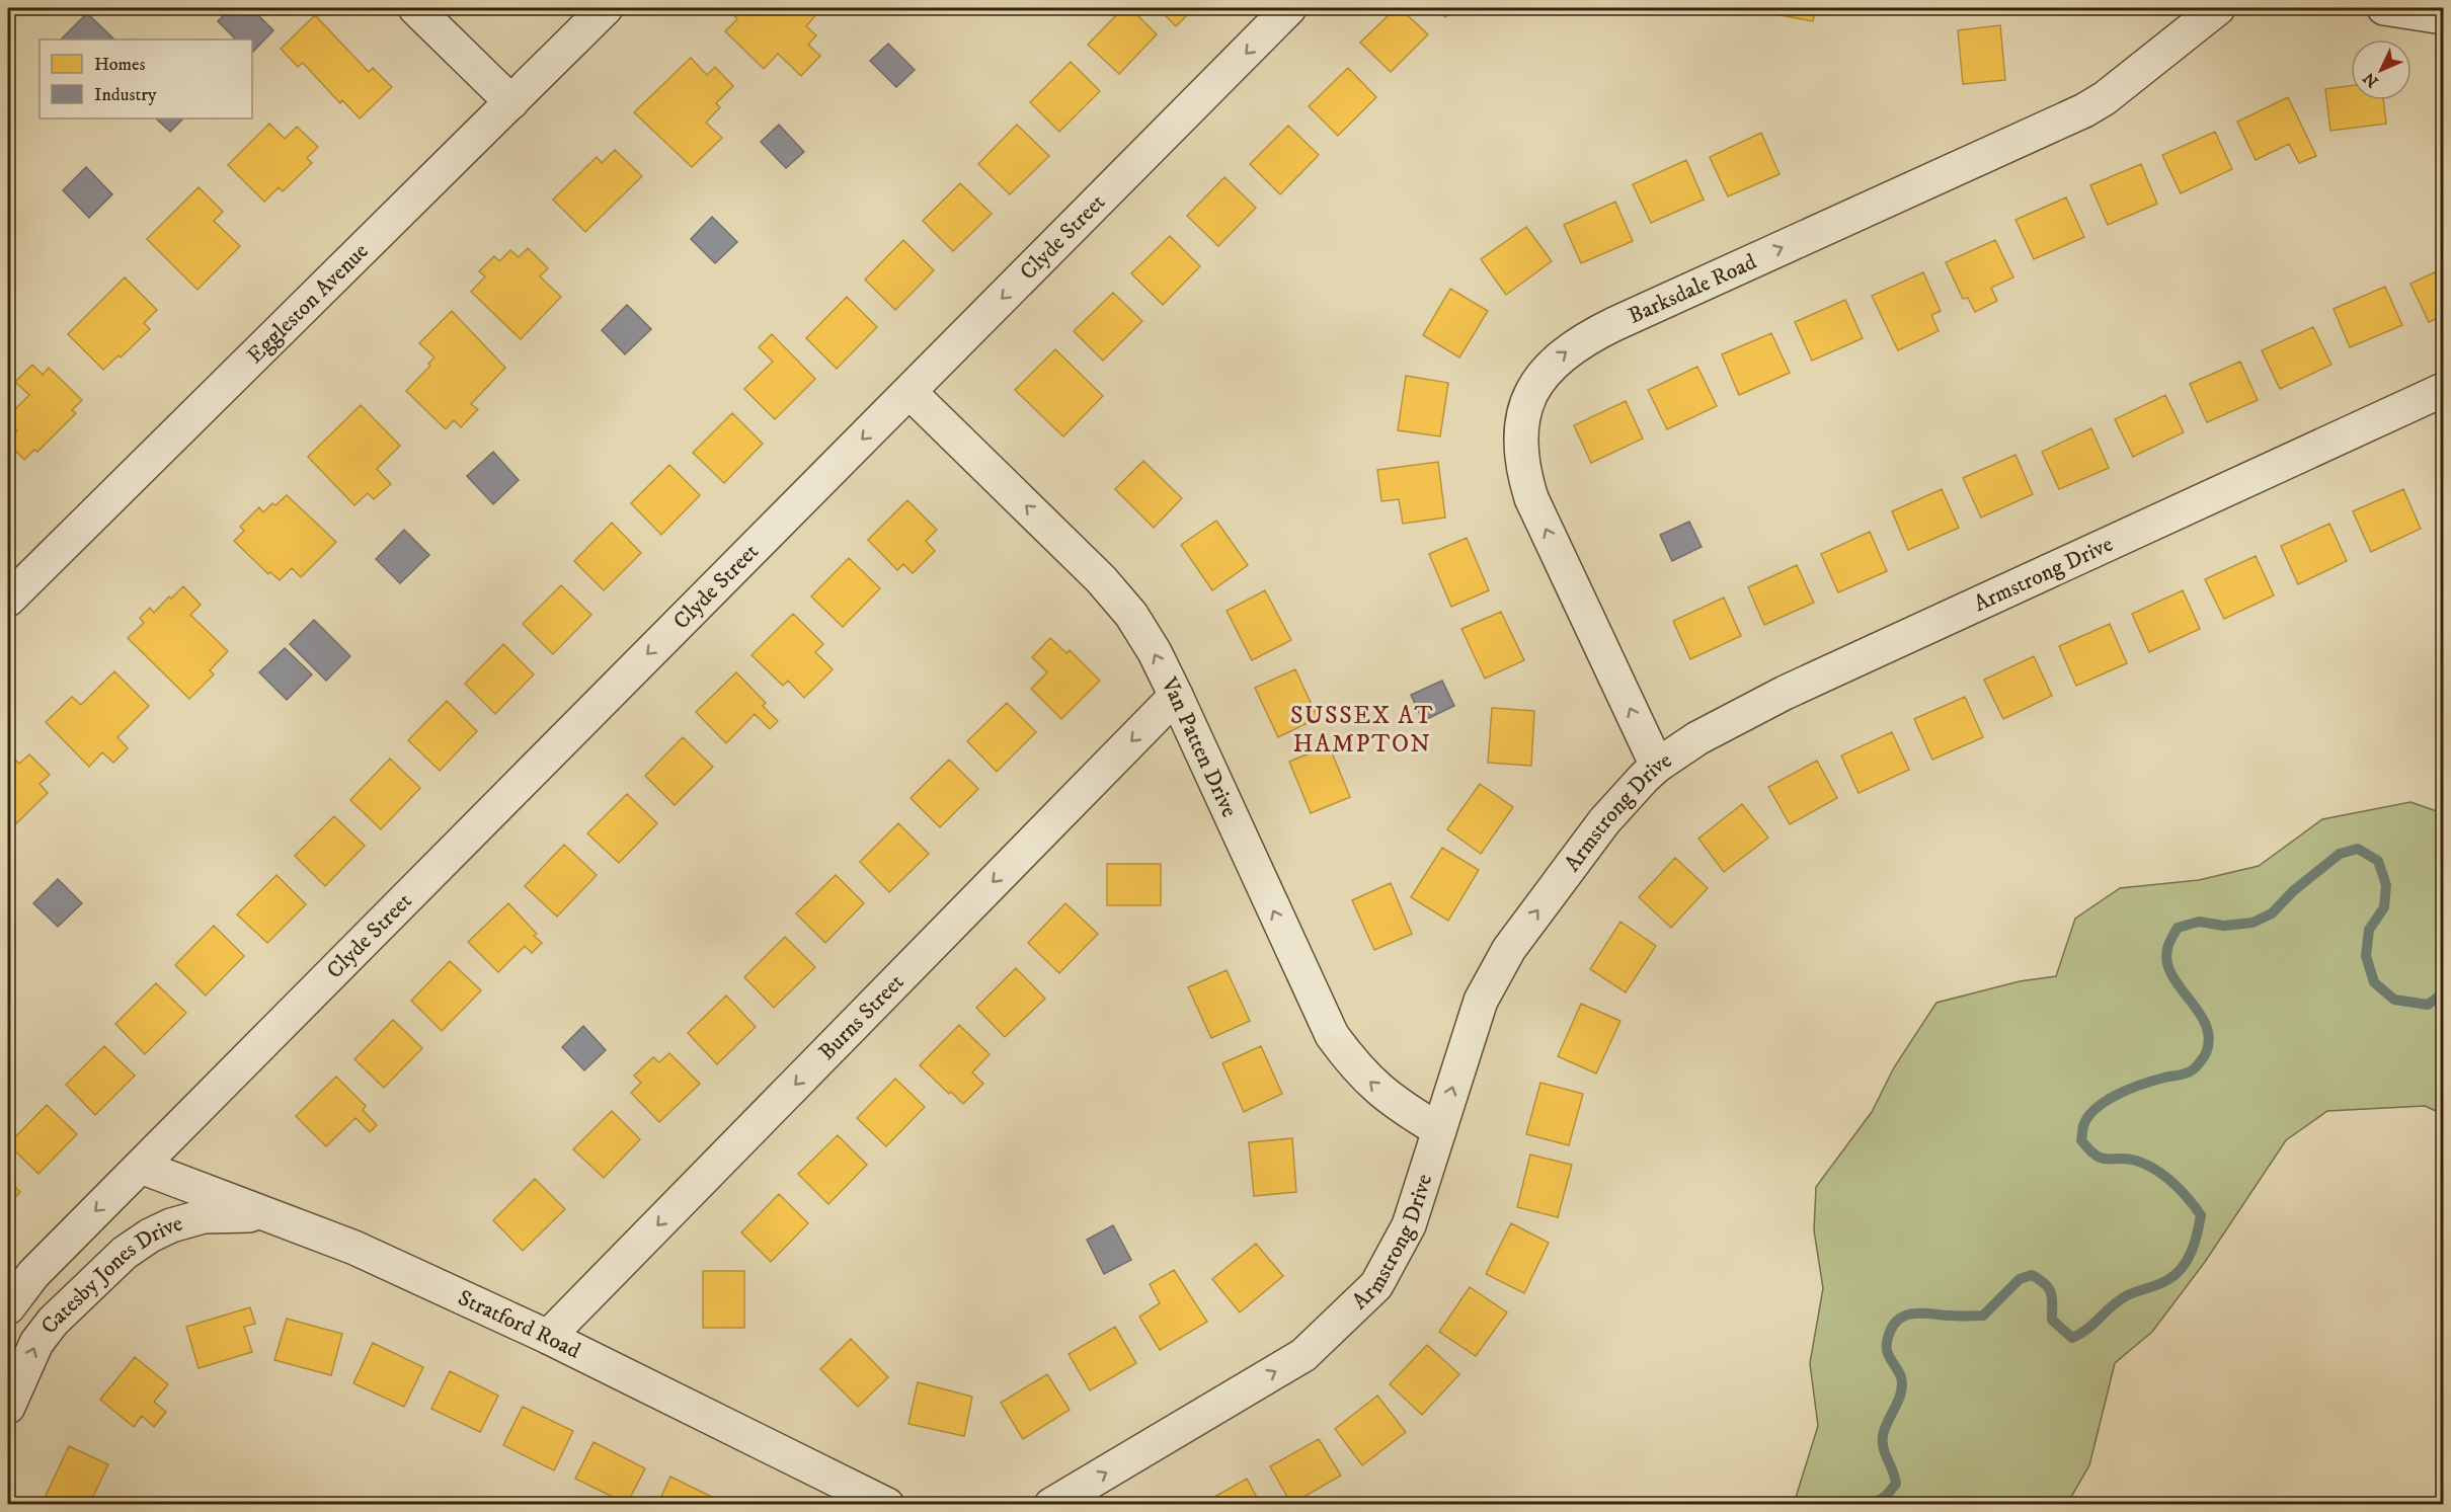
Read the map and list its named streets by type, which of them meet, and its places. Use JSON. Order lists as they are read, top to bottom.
{
  "streets": {
    "street": [
      "Clyde Street",
      "Barksdale Road",
      "Eggleston Avenue",
      "Armstrong Drive",
      "Van Patten Drive",
      "Burns Street",
      "Catesby Jones Drive",
      "Stratford Road"
    ]
  },
  "crossings": [
    ["Clyde Street", "Van Patten Drive"],
    ["Clyde Street", "Catesby Jones Drive"],
    ["Clyde Street", "Stratford Road"],
    ["Barksdale Road", "Armstrong Drive"],
    ["Armstrong Drive", "Van Patten Drive"],
    ["Van Patten Drive", "Burns Street"],
    ["Burns Street", "Stratford Road"],
    ["Catesby Jones Drive", "Stratford Road"]
  ],
  "one_way": [
    "Clyde Street",
    "Armstrong Drive",
    "Van Patten Drive",
    "Burns Street"
  ],
  "districts": ["SUSSEX AT HAMPTON"],
  "legend": ["Homes", "Industry"],
  "north": "bottom left"
}
